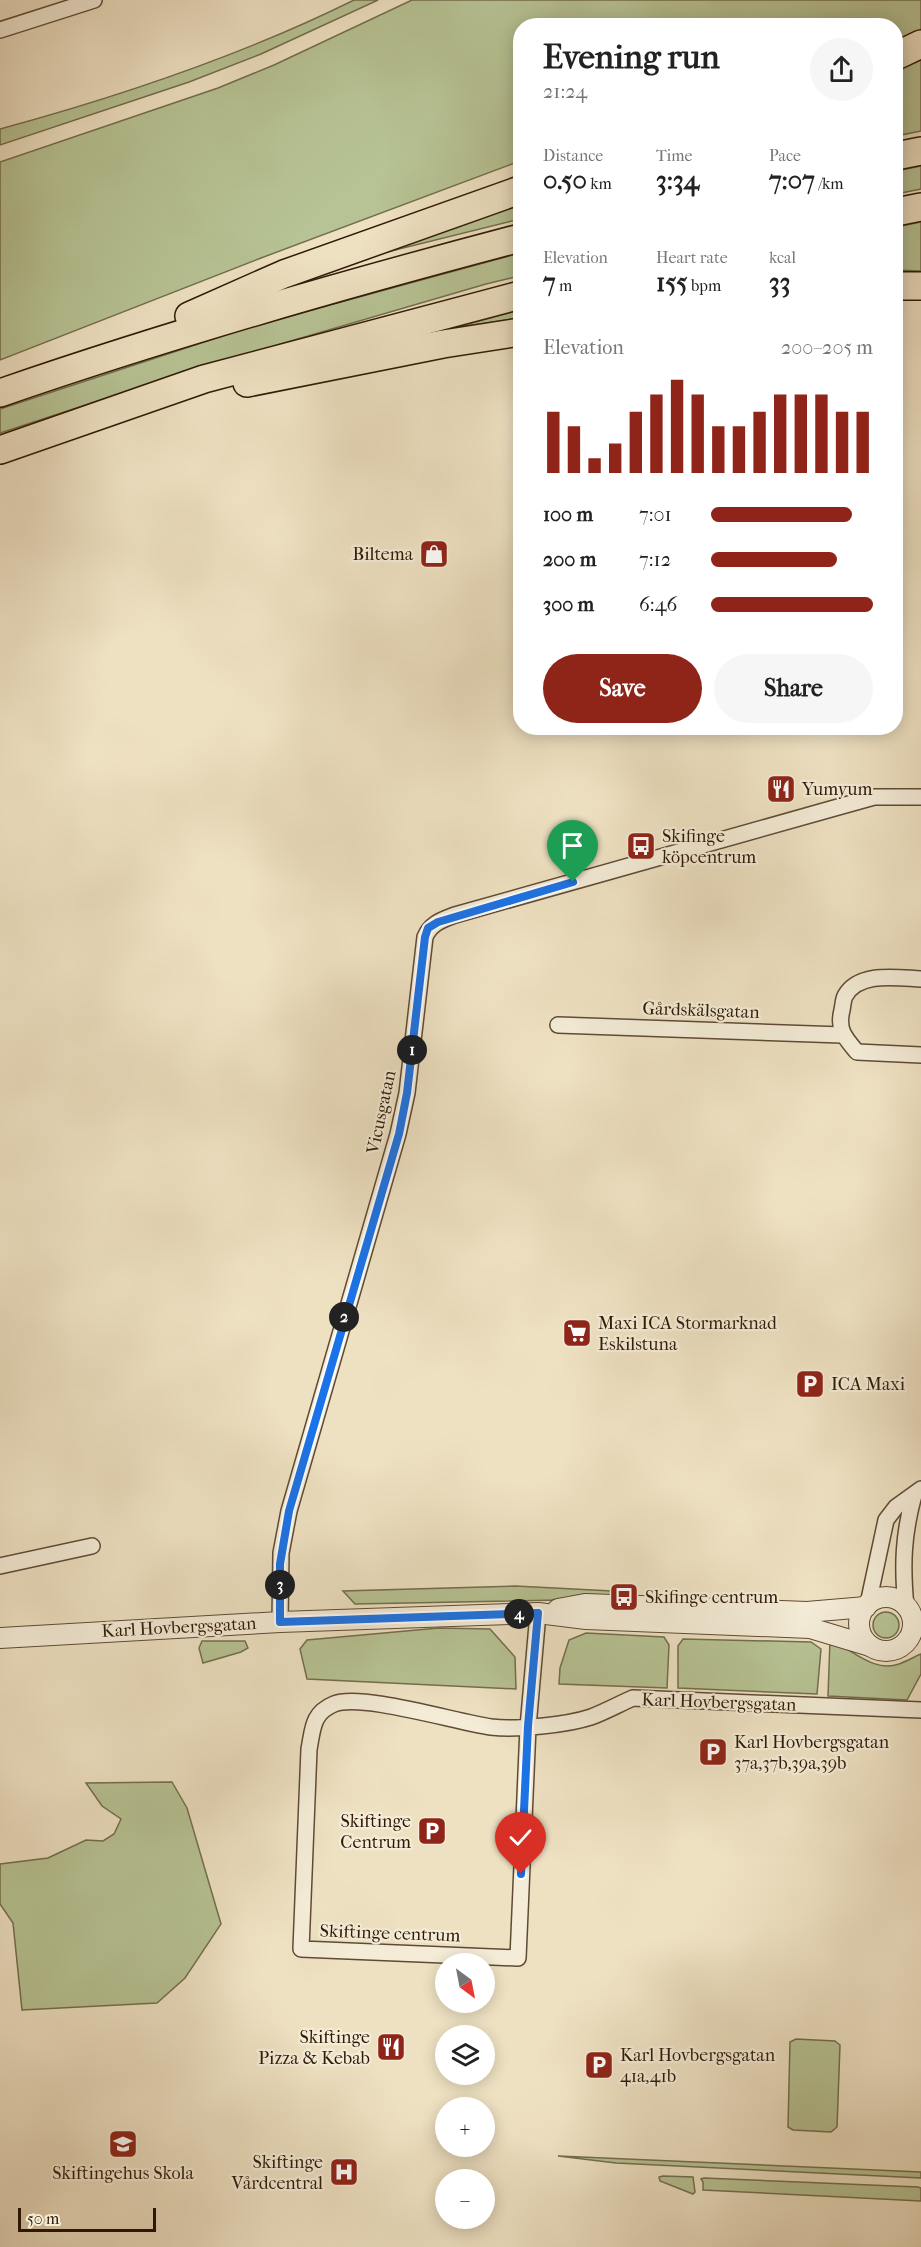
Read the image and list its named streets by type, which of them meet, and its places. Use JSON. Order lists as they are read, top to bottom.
{
  "streets": {
    "street": [
      "Gårdskälsgatan",
      "Vicusgatan",
      "Karl Hovbergsgatan",
      "Skiftinge centrum"
    ]
  },
  "crossings": [
    ["Vicusgatan", "Karl Hovbergsgatan"],
    ["Karl Hovbergsgatan", "Skiftinge centrum"]
  ],
  "places": {
    "shop": ["Biltema"],
    "restaurant": ["Yumyum", "Skiftinge Pizza & Kebab"],
    "bus stop": ["Skifinge köpcentrum", "Skifinge centrum"],
    "supermarket": ["Maxi ICA Stormarknad Eskilstuna"],
    "parking": [
      "ICA Maxi",
      "Karl Hovbergsgatan 37a,37b,39a,39b",
      "Skiftinge Centrum",
      "Karl Hovbergsgatan 41a,41b"
    ],
    "school or university": ["Skiftingehus Skola"],
    "hospital": ["Skiftinge Vårdcentral"]
  },
  "scale_bar": "50 m",
  "north": "bottom right",
  "page": {
    "heading": ["Evening run", "21:24"],
    "stats": [
      ["Distance", "0.50 km"],
      ["Time", "3:34"],
      ["Pace", "7:07 /km"],
      ["Elevation", "7 m"],
      ["Heart rate", "155 bpm"],
      ["kcal", "33"]
    ],
    "chart": ["Elevation", "200–205 m"],
    "list": [
      {
        "name": "100 m",
        "note": "7:01"
      },
      {
        "name": "200 m",
        "note": "7:12"
      },
      {
        "name": "300 m",
        "note": "6:46"
      }
    ],
    "buttons": ["Save", "Share"],
    "pins": [
      "1",
      "2",
      "3",
      "4"
    ],
    "map_buttons": ["+", "−"],
    "scale": "50 m"
  }
}
